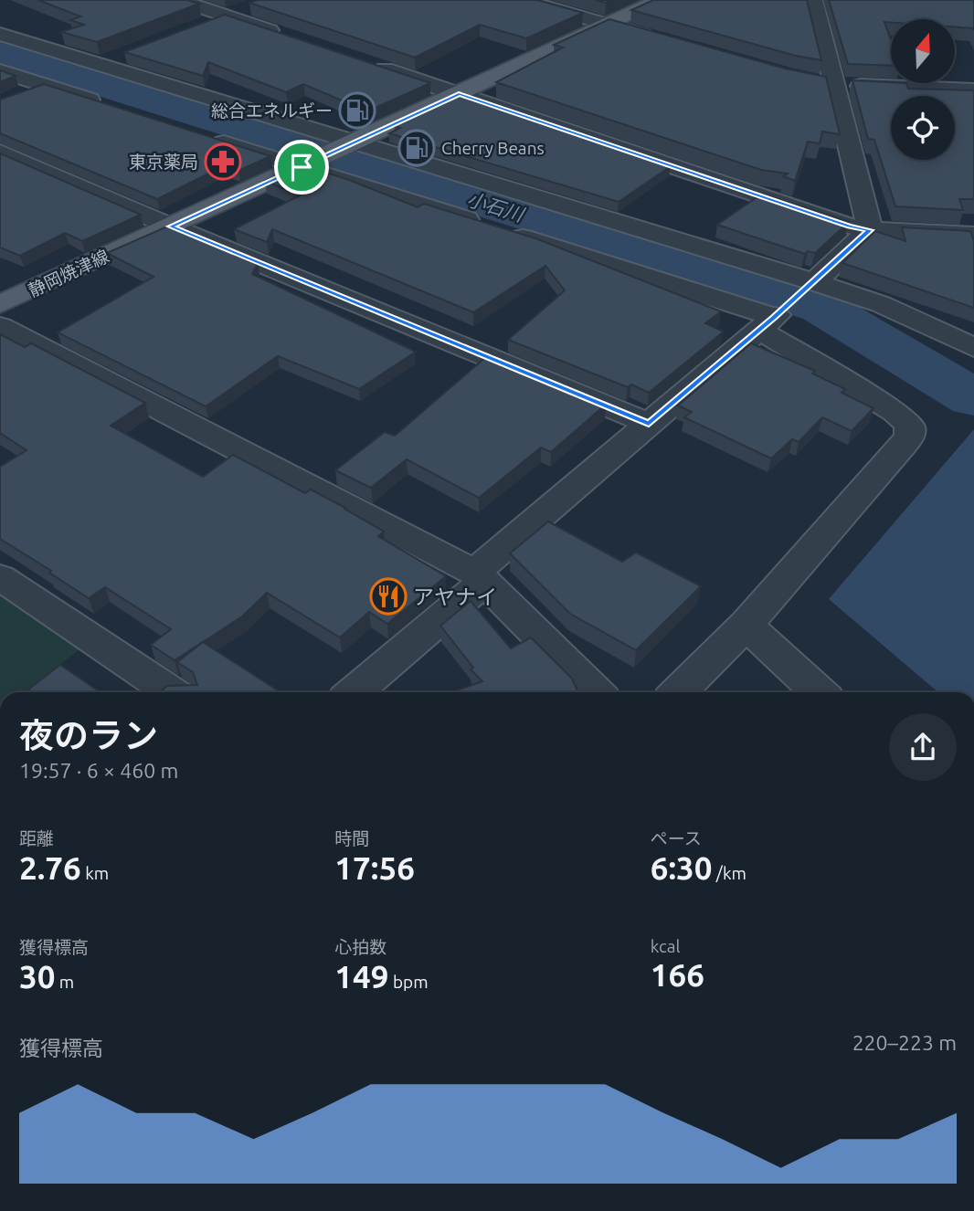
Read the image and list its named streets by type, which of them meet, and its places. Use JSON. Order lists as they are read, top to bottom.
{
  "streets": {
    "main road": ["静岡焼津線"]
  },
  "water": ["小石川"],
  "places": {
    "fuel station": ["総合エネルギー", "Cherry Beans"],
    "pharmacy": ["東京薬局"],
    "restaurant": ["アヤナイ"]
  },
  "north": "top",
  "page": {
    "heading": ["夜のラン", "19:57 · 6 × 460 m"],
    "stats": [
      ["距離", "2.76 km"],
      ["時間", "17:56"],
      ["ペース", "6:30 /km"],
      ["獲得標高", "30 m"],
      ["心拍数", "149 bpm"],
      ["kcal", "166"]
    ],
    "chart": ["獲得標高", "220–223 m"]
  }
}
